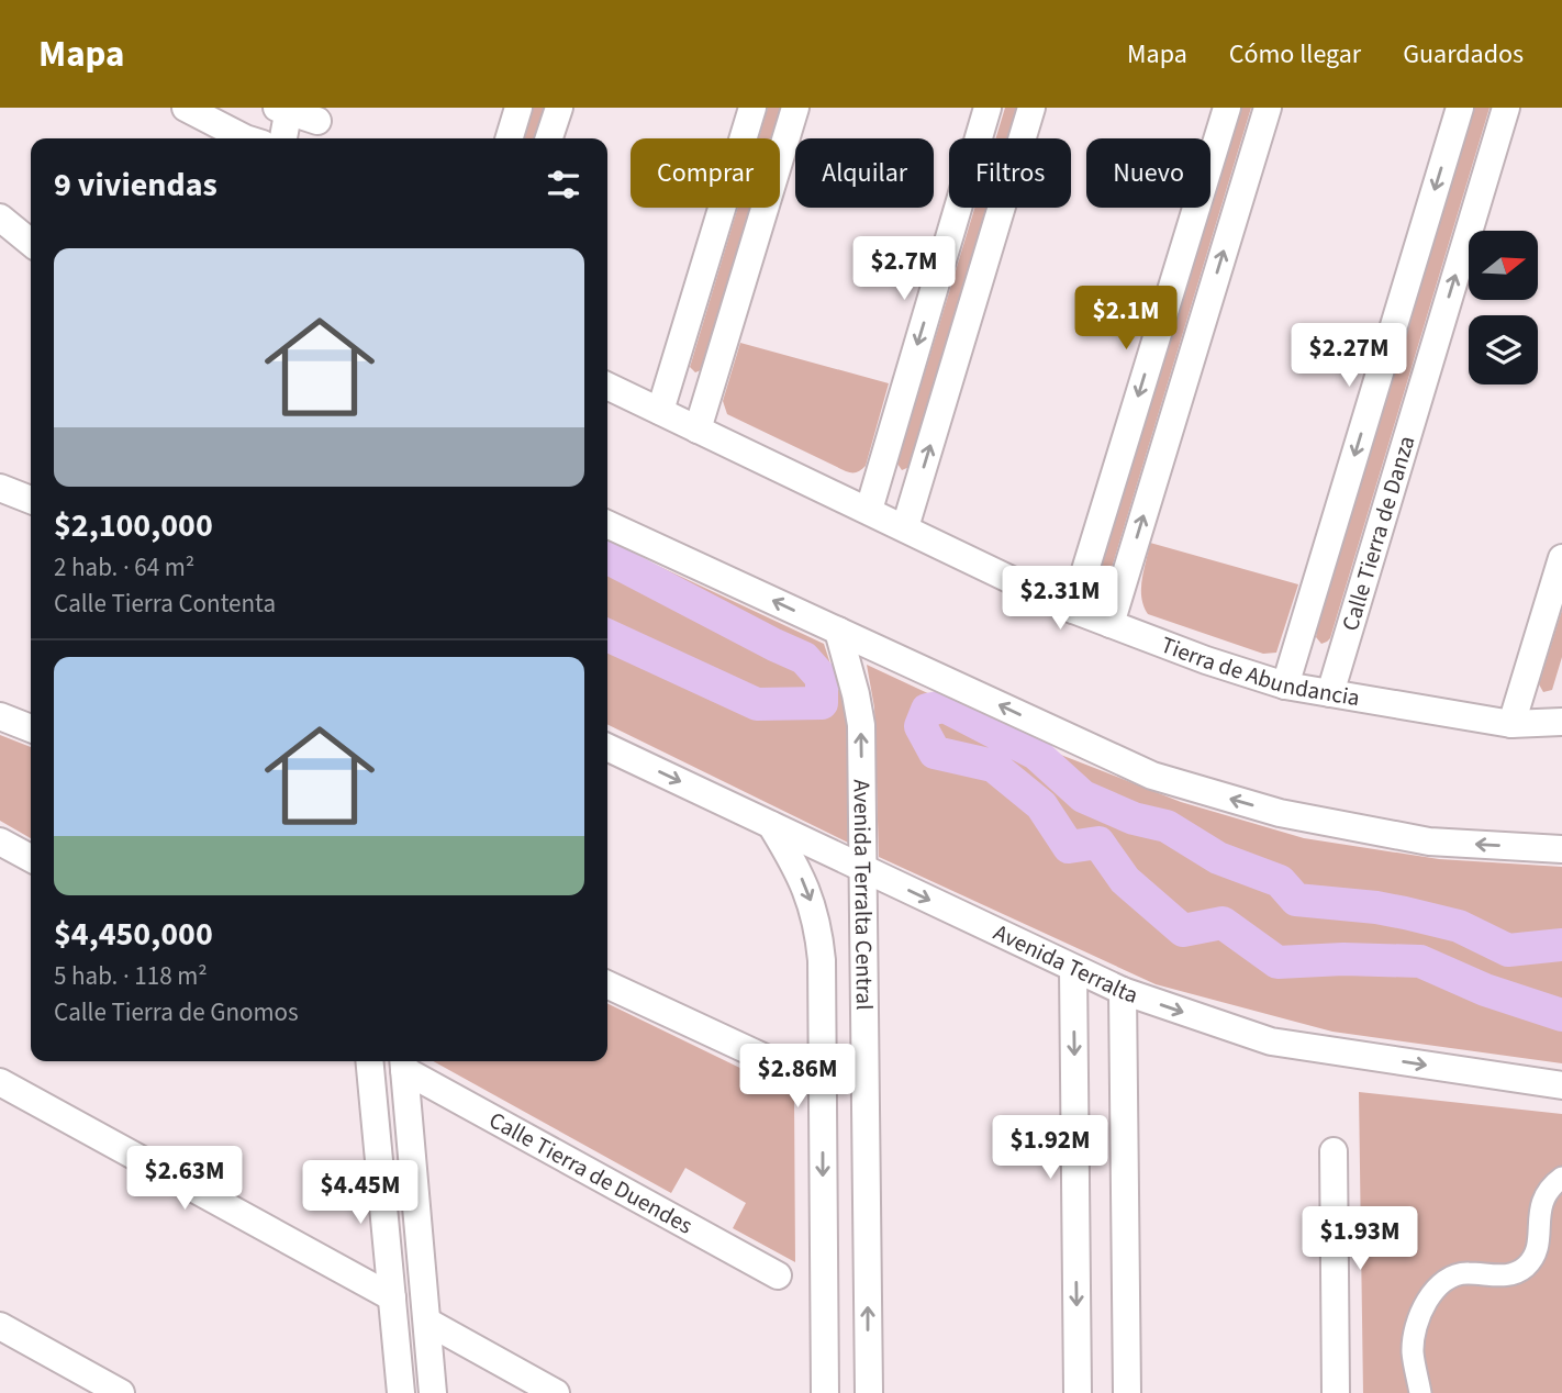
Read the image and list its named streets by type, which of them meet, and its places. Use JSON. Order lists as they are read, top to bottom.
{
  "streets": {
    "street": [
      "Calle Tierra de Danza",
      "Tierra de Abundancia",
      "Avenida Terralta Central",
      "Avenida Terralta",
      "Calle Tierra de Duendes"
    ]
  },
  "crossings": [
    ["Calle Tierra de Danza", "Tierra de Abundancia"],
    ["Avenida Terralta Central", "Avenida Terralta"]
  ],
  "north": "right",
  "page": {
    "header": "Mapa",
    "nav": ["Mapa", "Cómo llegar", "Guardados"],
    "chip": [
      "Comprar",
      "Alquilar",
      "Filtros",
      "Nuevo"
    ],
    "heading": "9 viviendas",
    "list": [
      {
        "name": "$2,100,000",
        "note": "2 hab. · 64 m² · Calle Tierra Contenta"
      },
      {
        "name": "$4,450,000",
        "note": "5 hab. · 118 m² · Calle Tierra de Gnomos"
      }
    ],
    "price": [
      "$2.7M",
      "$2.1M",
      "$2.27M",
      "$2.31M",
      "$2.86M",
      "$1.92M",
      "$2.63M",
      "$4.45M",
      "$1.93M"
    ]
  }
}
